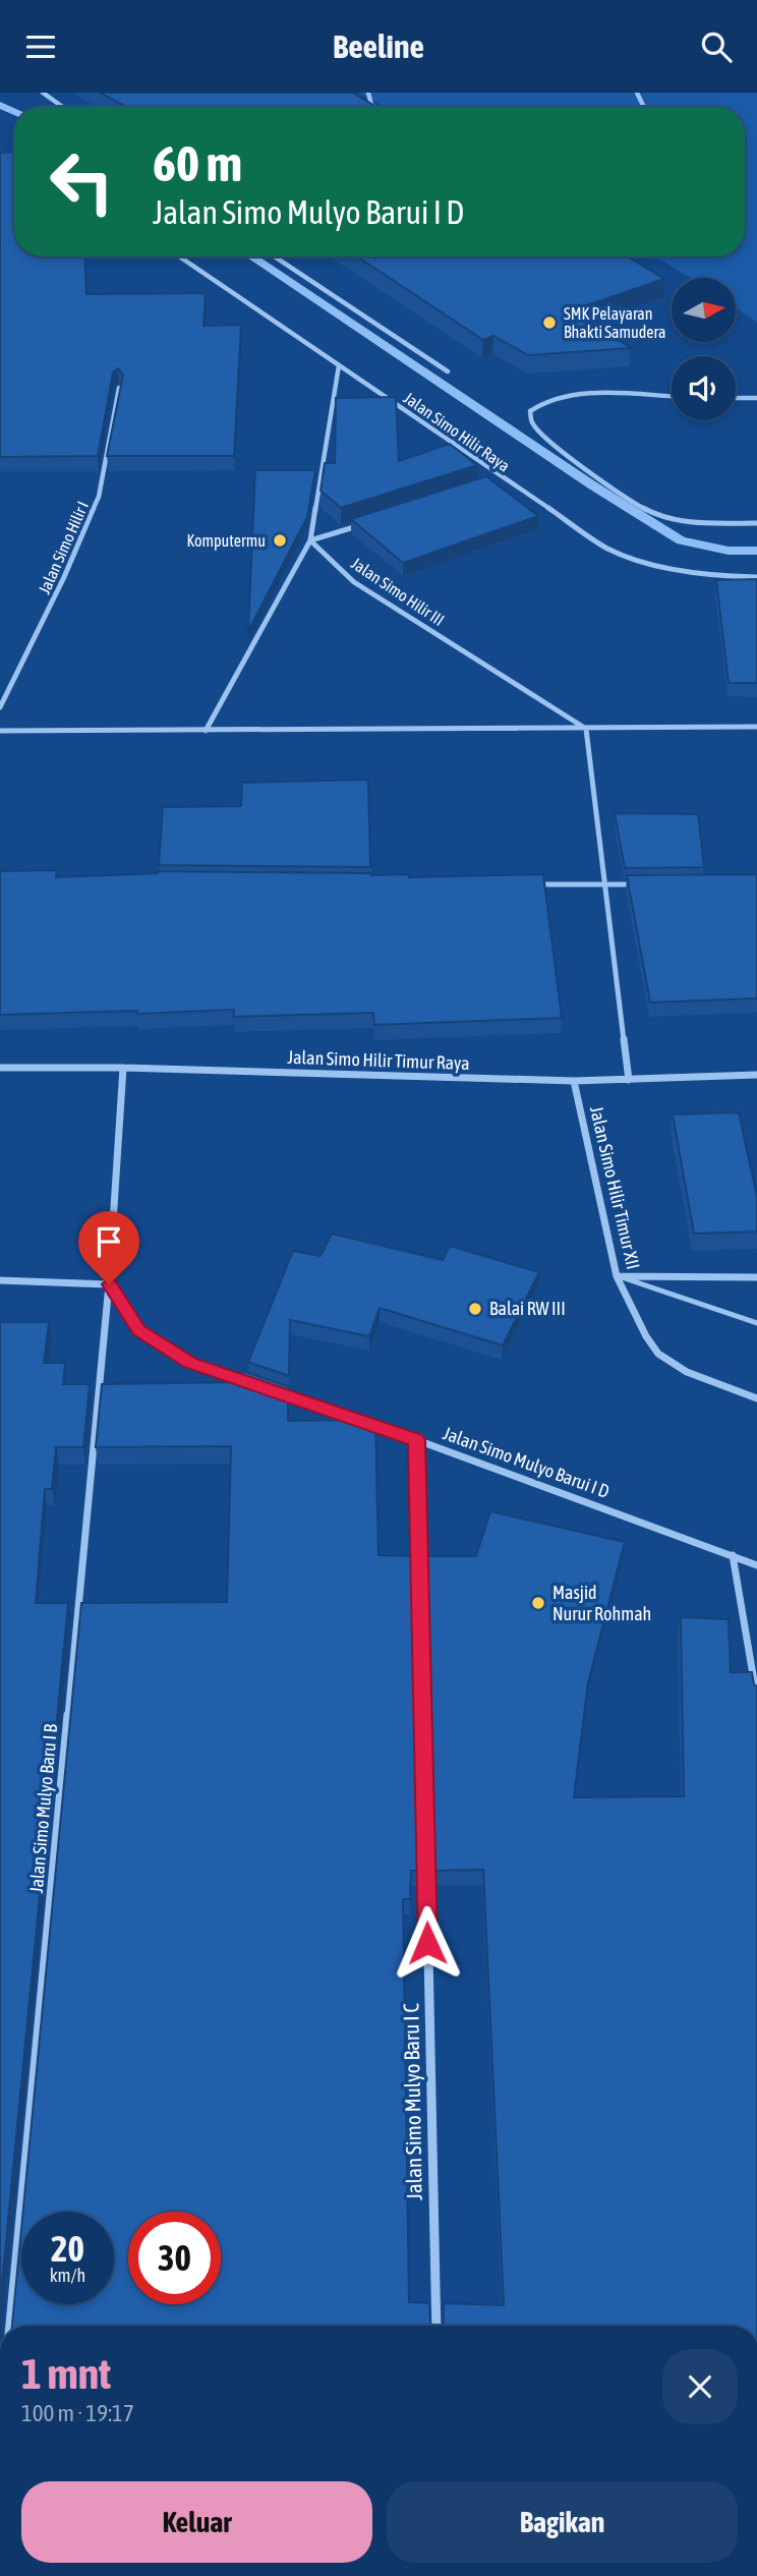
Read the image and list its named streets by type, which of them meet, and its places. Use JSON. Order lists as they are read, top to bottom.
{
  "streets": {
    "street": [
      "Jalan Simo Hilir Raya",
      "Jalan Simo Hilir I",
      "Jalan Simo Hilir III",
      "Jalan Simo Hilir Timur Raya",
      "Jalan Simo Hilir Timur XII",
      "Jalan Simo Mulyo Barui I D",
      "Jalan Simo Mulyo Baru I B",
      "Jalan Simo Mulyo Baru I C"
    ]
  },
  "crossings": [
    ["Jalan Simo Hilir Timur Raya", "Jalan Simo Hilir Timur XII"],
    ["Jalan Simo Hilir Timur Raya", "Jalan Simo Mulyo Baru I B"],
    ["Jalan Simo Mulyo Barui I D", "Jalan Simo Mulyo Baru I C"]
  ],
  "places": [
    "SMK Pelayaran Bhakti Samudera",
    "Komputermu",
    "Balai RW III",
    "Masjid Nurur Rohmah"
  ],
  "north": "right",
  "page": {
    "header": "Beeline",
    "turn": ["60 m", "Jalan Simo Mulyo Barui I D"],
    "speed": "20 km/h",
    "limit": "30",
    "heading": ["1 mnt", "100 m · 19:17"],
    "buttons": ["Keluar", "Bagikan"]
  }
}
